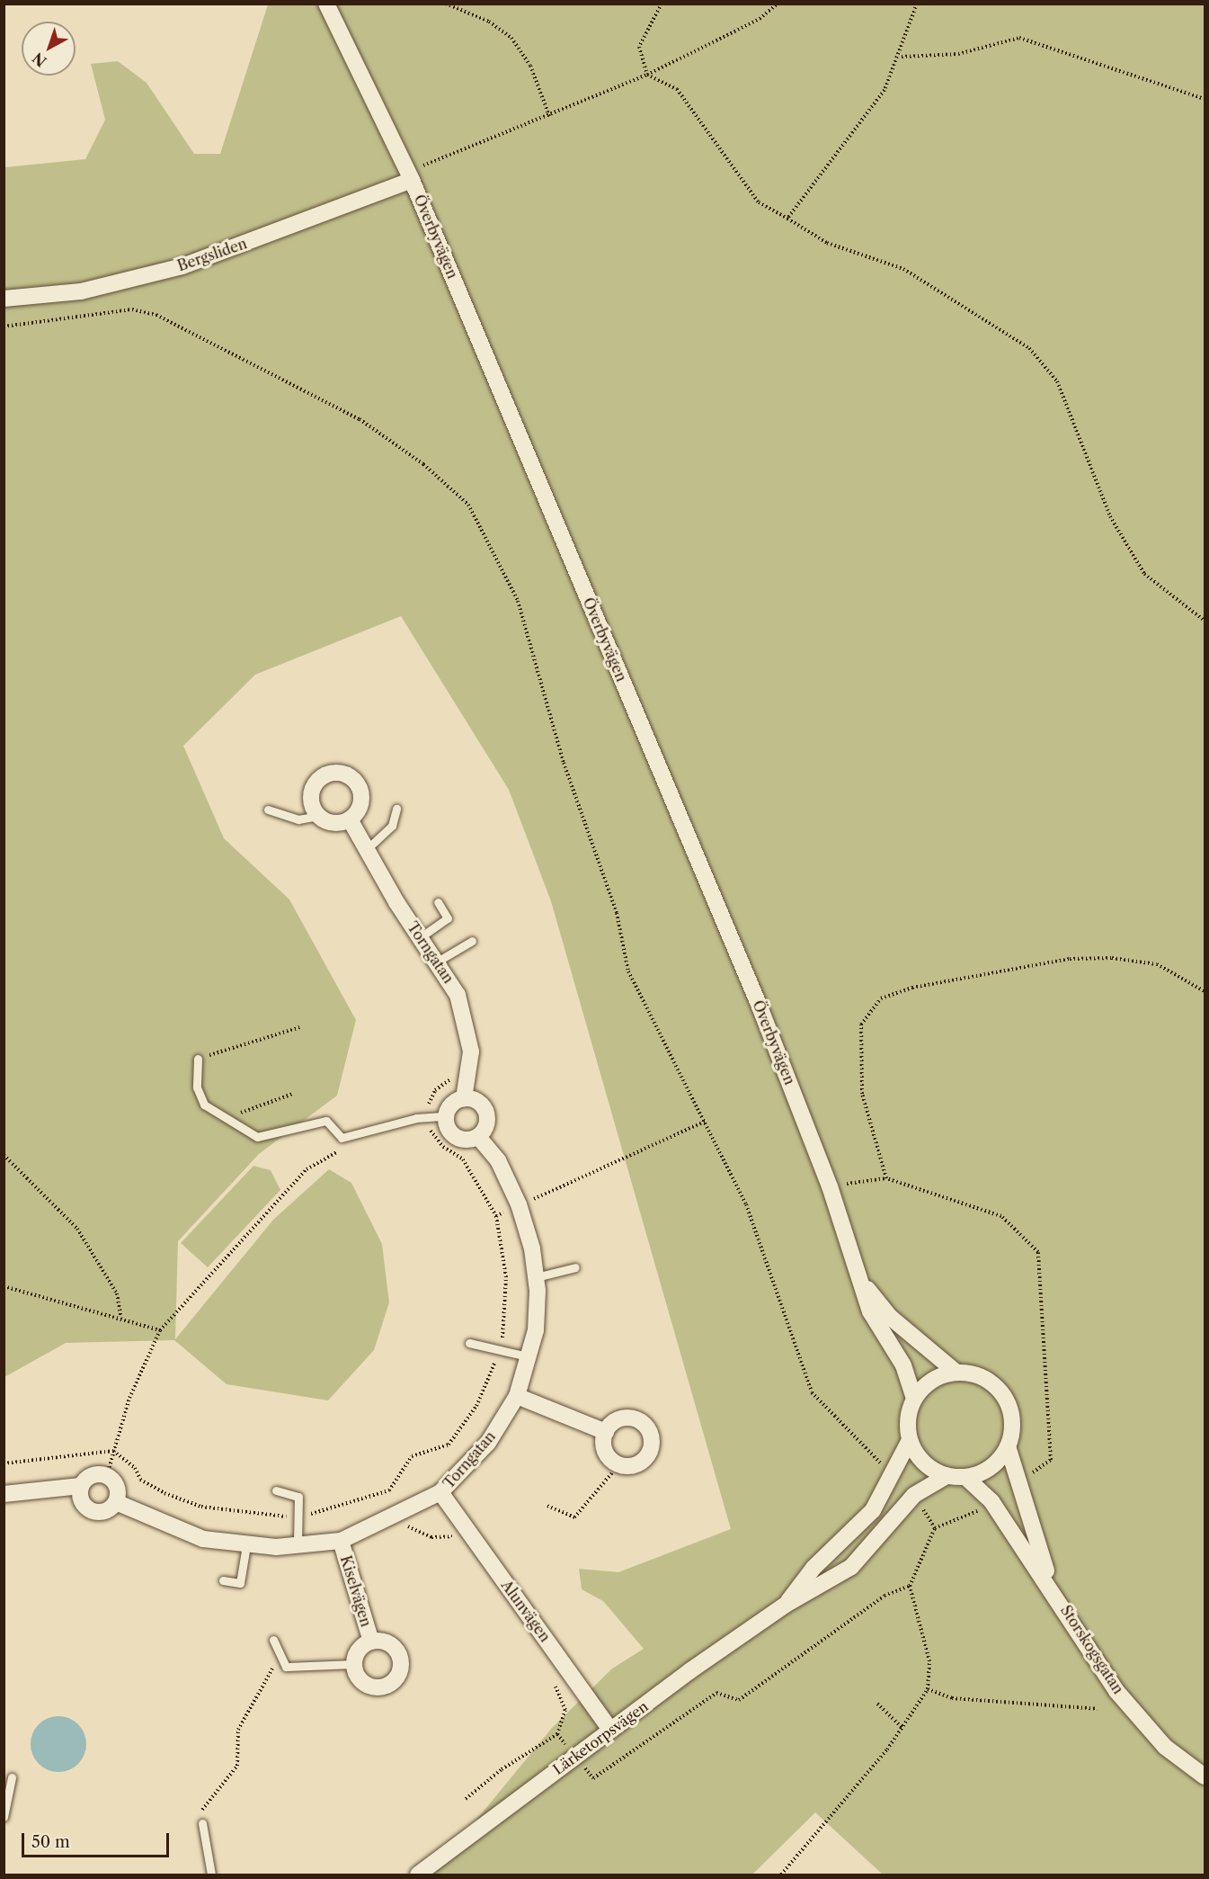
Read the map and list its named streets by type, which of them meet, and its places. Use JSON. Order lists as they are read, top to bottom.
{
  "streets": {
    "street": [
      "Överbyvägen",
      "Bergsliden",
      "Torngatan",
      "Kiselvägen",
      "Alunvägen",
      "Storskogsgatan",
      "Lärketorpsvägen"
    ]
  },
  "crossings": [
    ["Överbyvägen", "Bergsliden"],
    ["Torngatan", "Kiselvägen"],
    ["Torngatan", "Alunvägen"],
    ["Alunvägen", "Lärketorpsvägen"]
  ],
  "scale_bar": "50 m",
  "north": "bottom left"
}
